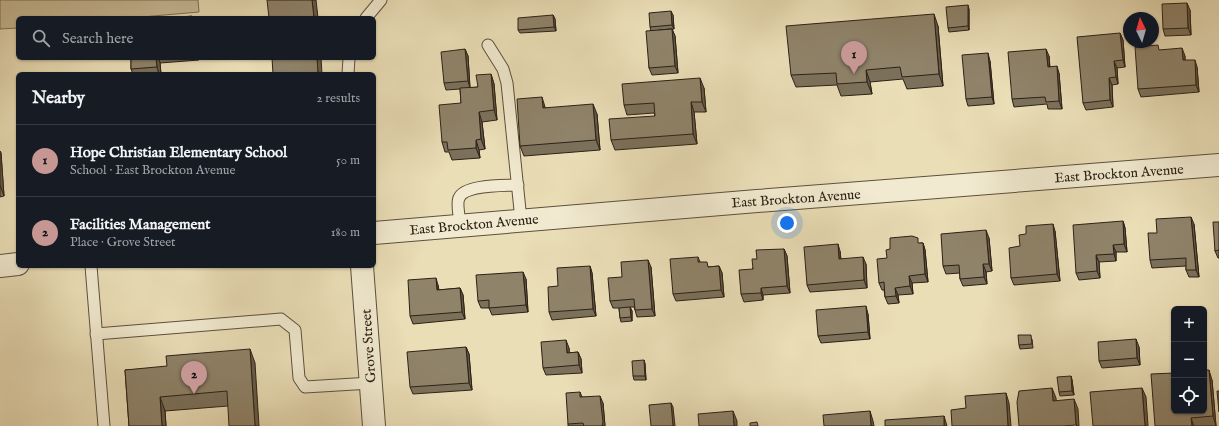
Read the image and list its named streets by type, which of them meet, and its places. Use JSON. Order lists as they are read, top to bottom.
{
  "streets": {
    "street": ["East Brockton Avenue", "Grove Street"]
  },
  "north": "top",
  "page": {
    "search": "Search here",
    "pins": ["1", "2"],
    "heading": ["Nearby", "2 results"],
    "list": [
      {
        "mark": "1",
        "name": "Hope Christian Elementary School",
        "note": "School · East Brockton Avenue",
        "value": "50 m"
      },
      {
        "mark": "2",
        "name": "Facilities Management",
        "note": "Place · Grove Street",
        "value": "180 m"
      }
    ],
    "map_buttons": ["+", "−"]
  }
}
